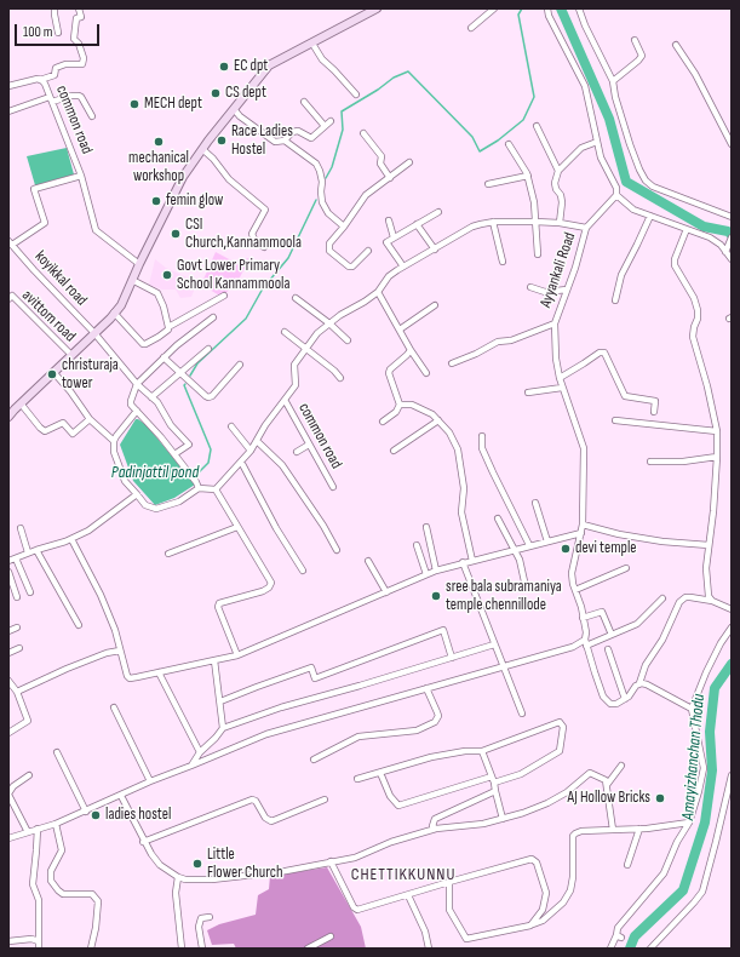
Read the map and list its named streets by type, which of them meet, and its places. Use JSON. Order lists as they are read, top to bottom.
{
  "streets": {
    "street": [
      "common road",
      "Ayyankali Road",
      "koyikkal road",
      "avittom road"
    ]
  },
  "crossings": [
    ["common road", "koyikkal road"]
  ],
  "districts": ["CHETTIKKUNNU"],
  "water": ["Padinjattil pond", "Amayizhanchan Thodu"],
  "places": [
    "EC dpt",
    "CS dept",
    "MECH dept",
    "Race Ladies Hostel",
    "mechanical workshop",
    "femin glow",
    "CSI Church,Kannammoola",
    "Govt Lower Primary School Kannammoola",
    "christuraja tower",
    "devi temple",
    "sree bala subramaniya temple chennillode",
    "AJ Hollow Bricks",
    "ladies hostel",
    "Little Flower Church"
  ],
  "scale_bar": "100 m"
}
